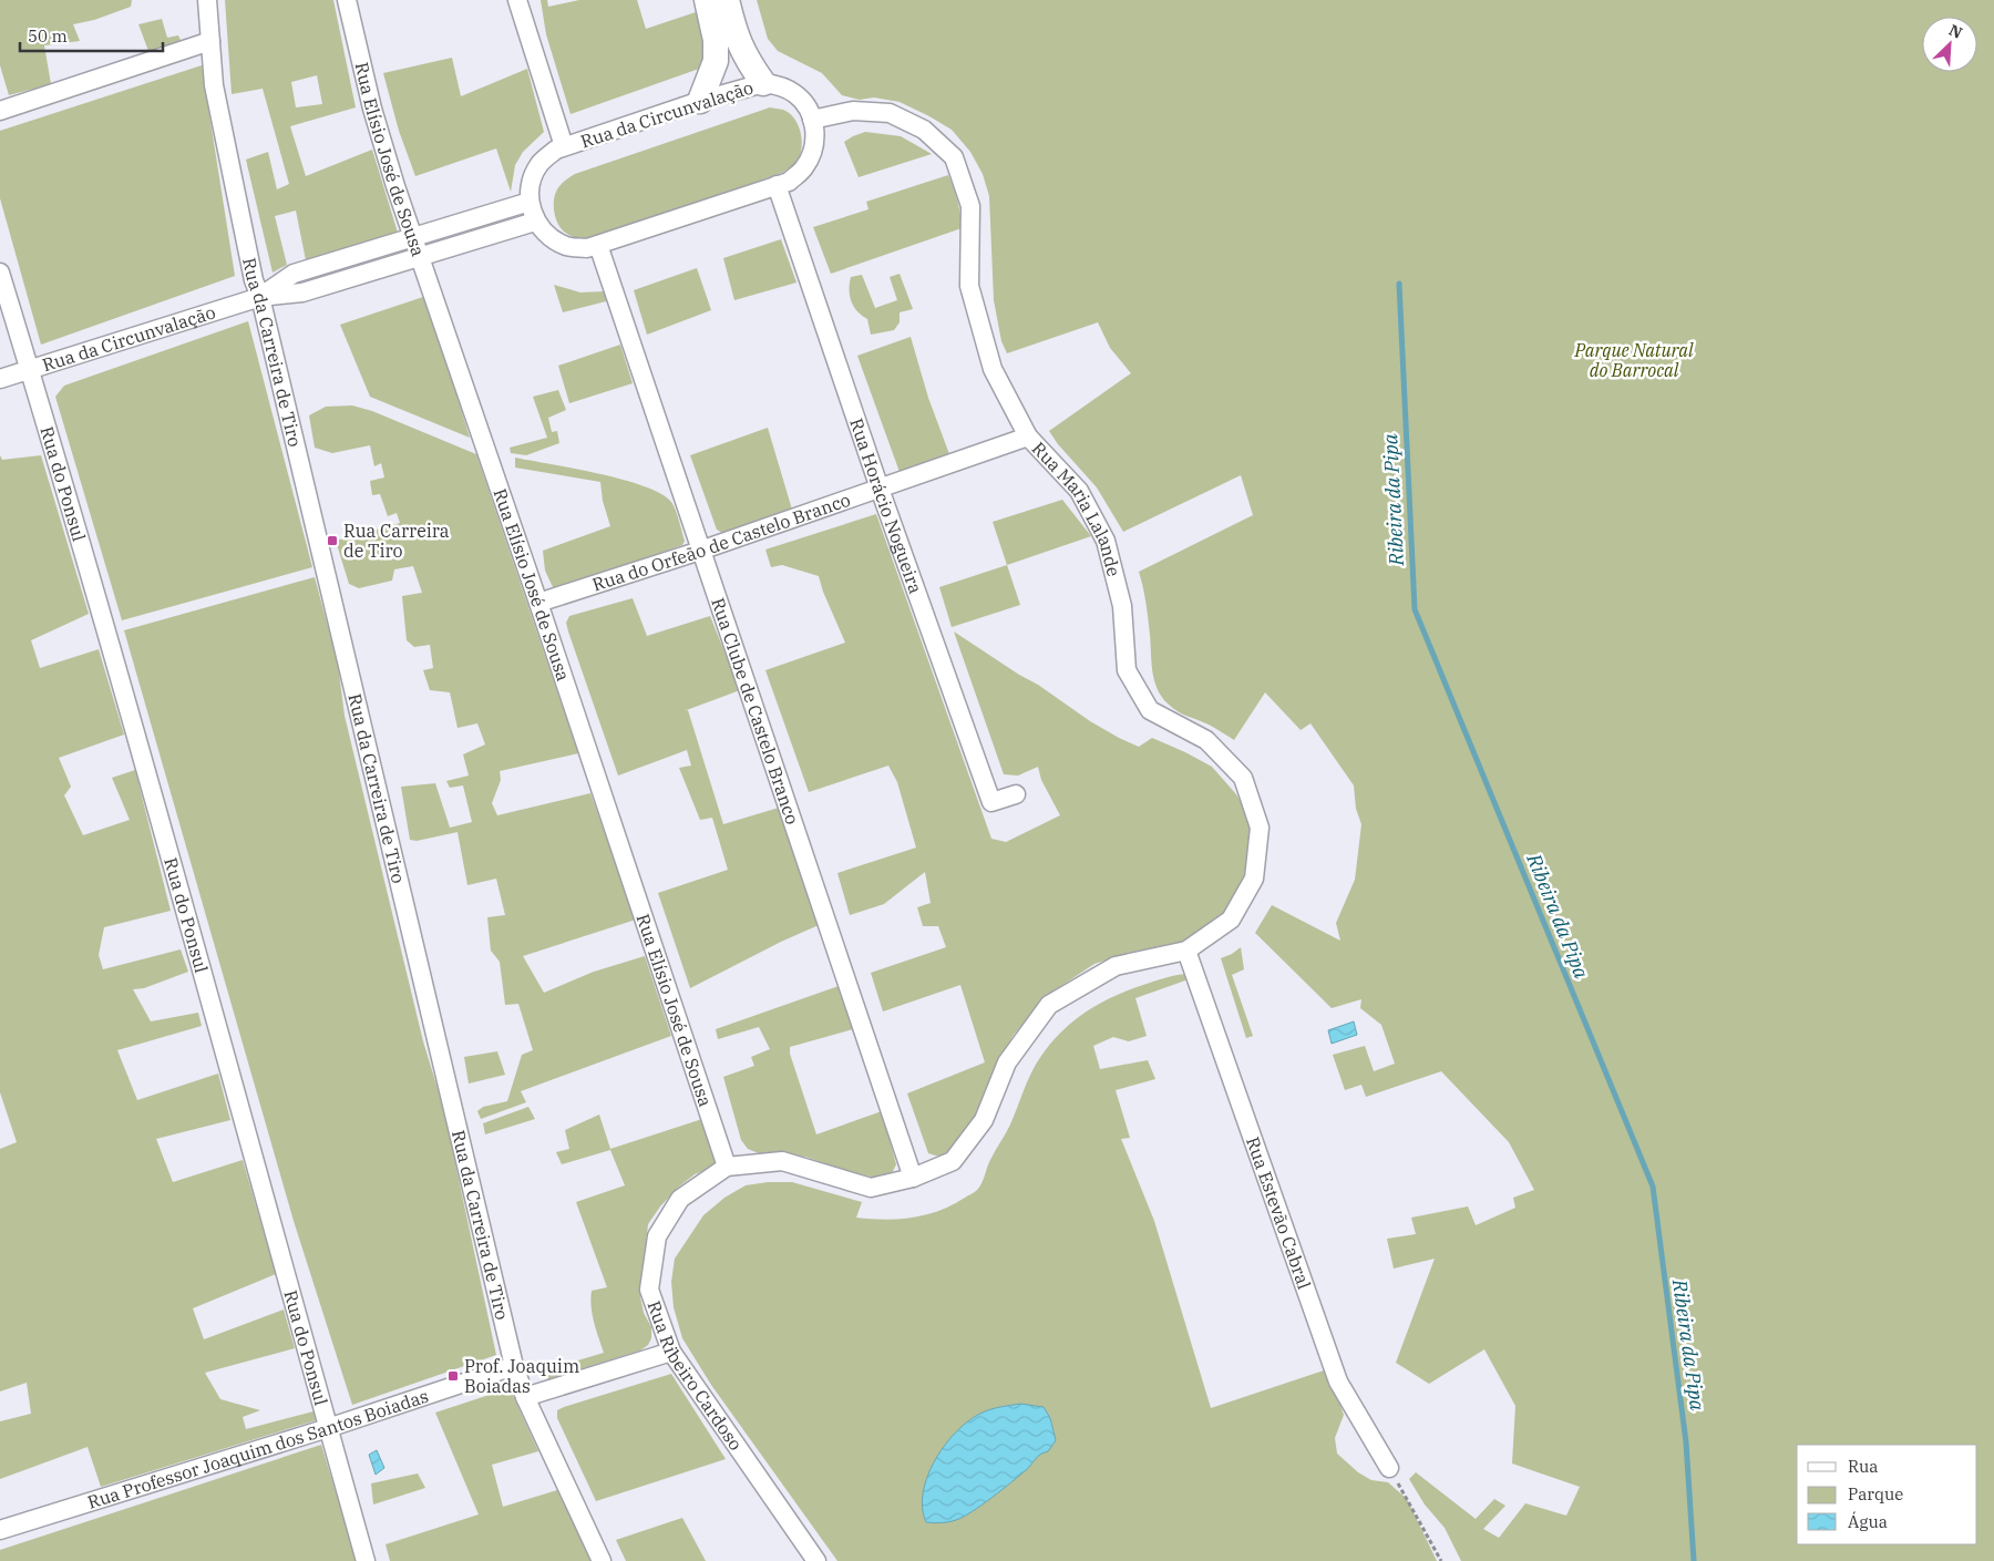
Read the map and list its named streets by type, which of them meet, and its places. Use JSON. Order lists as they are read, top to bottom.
{
  "streets": {
    "street": [
      "Rua da Circunvalação",
      "Rua Elísio José de Sousa",
      "Rua da Carreira de Tiro",
      "Rua do Ponsul",
      "Rua Horácio Nogueira",
      "Rua Maria Lalande",
      "Rua do Orfeão de Castelo Branco",
      "Rua Clube de Castelo Branco",
      "Rua Estevão Cabral",
      "Rua Ribeiro Cardoso",
      "Rua Professor Joaquim dos Santos Boiadas"
    ]
  },
  "crossings": [
    ["Rua da Circunvalação", "Rua Elísio José de Sousa"],
    ["Rua da Circunvalação", "Rua da Carreira de Tiro"],
    ["Rua da Circunvalação", "Rua do Ponsul"],
    ["Rua da Circunvalação", "Rua Horácio Nogueira"],
    ["Rua da Circunvalação", "Rua Maria Lalande"],
    ["Rua da Circunvalação", "Rua Clube de Castelo Branco"],
    ["Rua Elísio José de Sousa", "Rua do Orfeão de Castelo Branco"],
    ["Rua Elísio José de Sousa", "Rua Ribeiro Cardoso"],
    ["Rua da Carreira de Tiro", "Rua Professor Joaquim dos Santos Boiadas"],
    ["Rua do Ponsul", "Rua Professor Joaquim dos Santos Boiadas"],
    ["Rua Horácio Nogueira", "Rua do Orfeão de Castelo Branco"],
    ["Rua Maria Lalande", "Rua do Orfeão de Castelo Branco"],
    ["Rua Maria Lalande", "Rua Estevão Cabral"],
    ["Rua Maria Lalande", "Rua Ribeiro Cardoso"],
    ["Rua do Orfeão de Castelo Branco", "Rua Clube de Castelo Branco"],
    ["Rua Clube de Castelo Branco", "Rua Ribeiro Cardoso"],
    ["Rua Estevão Cabral", "Rua Ribeiro Cardoso"]
  ],
  "water": ["Ribeira da Pipa"],
  "parks": ["Parque Natural do Barrocal"],
  "places": {
    "transit": ["Rua Carreira de Tiro", "Prof. Joaquim Boiadas"]
  },
  "legend": ["Rua", "Parque", "Água"],
  "scale_bar": "50 m",
  "north": "top right"
}
